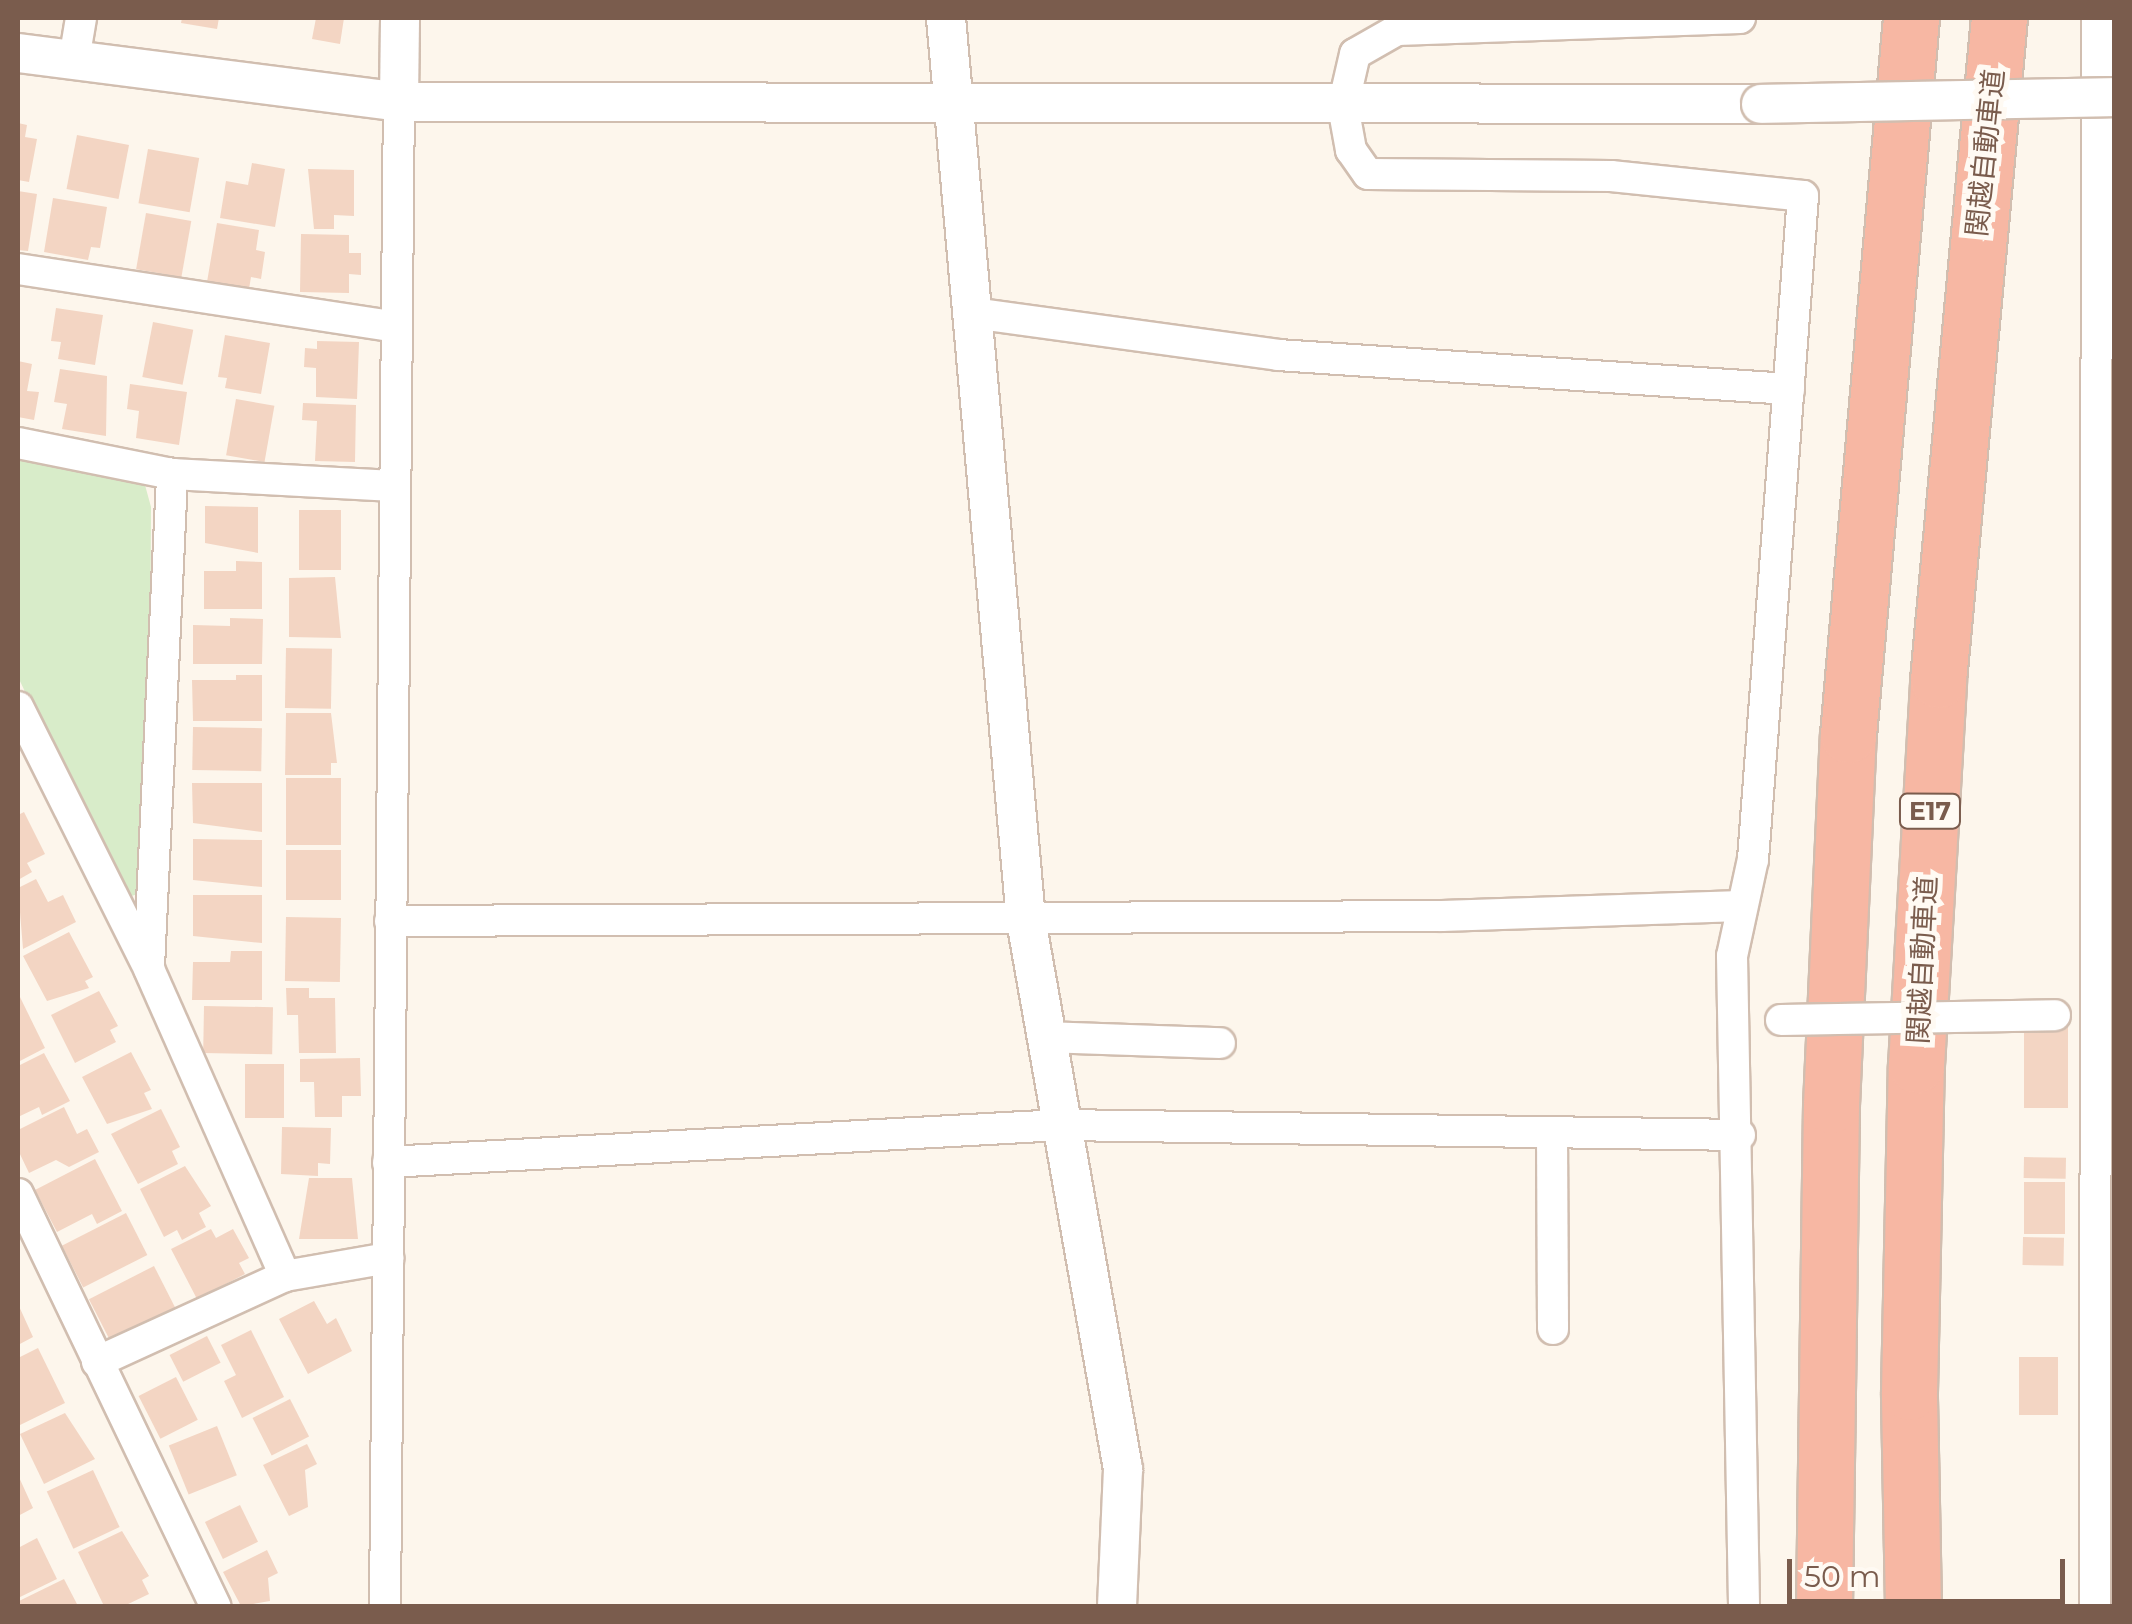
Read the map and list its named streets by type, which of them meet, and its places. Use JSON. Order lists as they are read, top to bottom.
{
  "streets": {
    "highway": ["関越自動車道", "E17"]
  },
  "scale_bar": "50 m"
}
